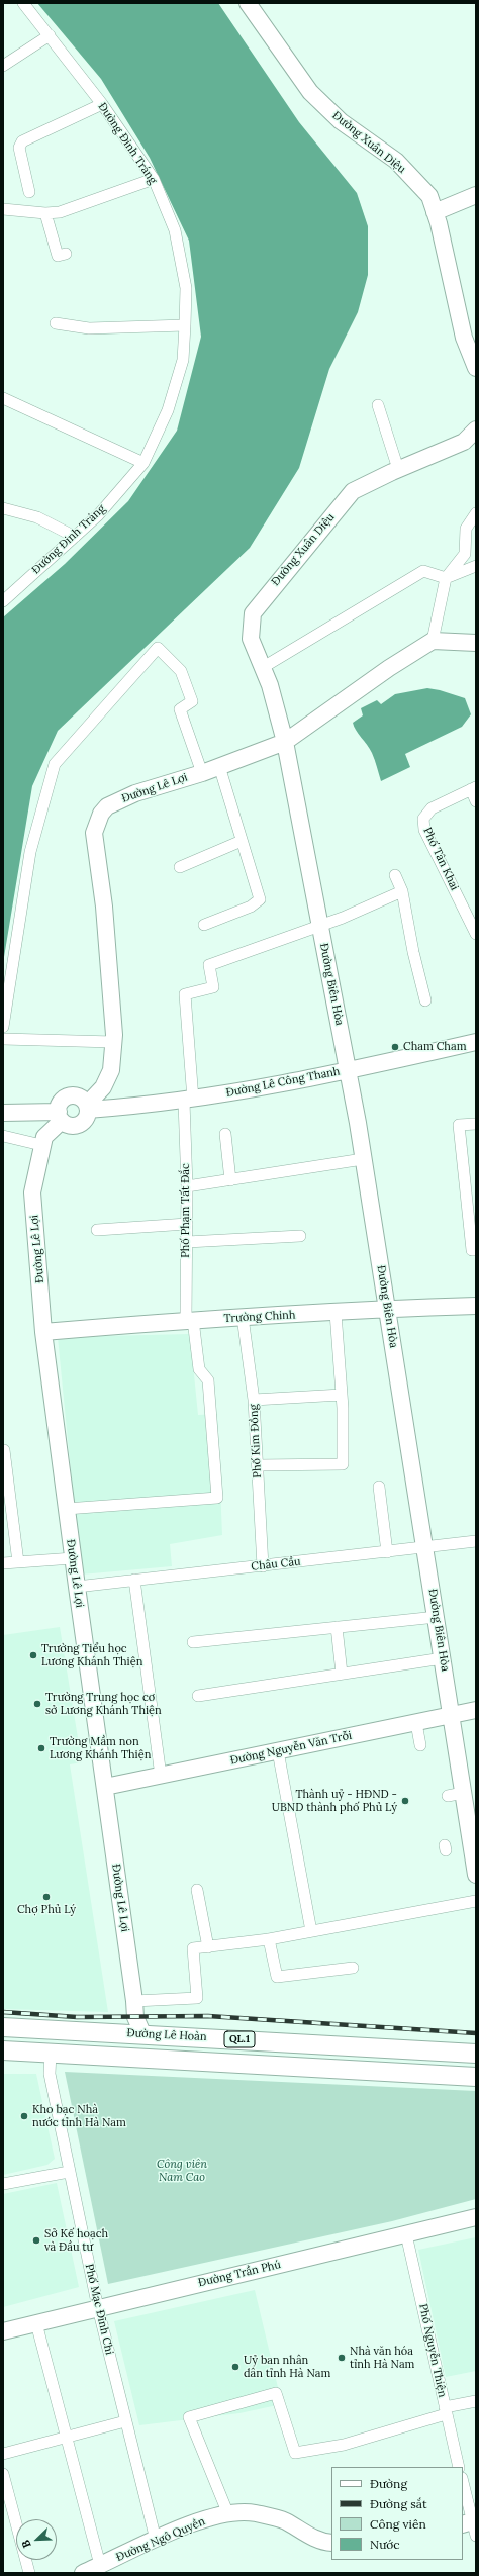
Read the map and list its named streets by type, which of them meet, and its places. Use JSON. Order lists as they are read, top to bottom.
{
  "streets": {
    "main road": ["Đường Lê Hoàn", "QL.1"],
    "street": [
      "Đường Xuân Diệu",
      "Đường Đinh Tráng",
      "Đường Lê Lợi",
      "Phố Tân Khai",
      "Đường Biên Hòa",
      "Đường Lê Công Thanh",
      "Phố Phạm Tất Đắc",
      "Trường Chinh",
      "Phố Kim Đồng",
      "Châu Cầu",
      "Đường Nguyễn Văn Trỗi",
      "Đường Trần Phú",
      "Phố Mạc Đĩnh Chi",
      "Phố Nguyễn Thiện",
      "Đường Ngô Quyền"
    ]
  },
  "crossings": [
    ["Đường Xuân Diệu", "Đường Lê Lợi"],
    ["Đường Xuân Diệu", "Đường Biên Hòa"],
    ["Đường Lê Lợi", "Đường Biên Hòa"],
    ["Đường Lê Lợi", "Đường Lê Công Thanh"],
    ["Đường Lê Lợi", "Phố Phạm Tất Đắc"],
    ["Đường Lê Lợi", "Trường Chinh"],
    ["Đường Lê Lợi", "Châu Cầu"],
    ["Đường Lê Lợi", "Đường Nguyễn Văn Trỗi"],
    ["Đường Lê Lợi", "Đường Lê Hoàn"],
    ["Đường Biên Hòa", "Đường Lê Công Thanh"],
    ["Đường Biên Hòa", "Phố Phạm Tất Đắc"],
    ["Đường Biên Hòa", "Trường Chinh"],
    ["Đường Biên Hòa", "Châu Cầu"],
    ["Đường Biên Hòa", "Đường Nguyễn Văn Trỗi"],
    ["Đường Lê Công Thanh", "Phố Phạm Tất Đắc"],
    ["Phố Phạm Tất Đắc", "Trường Chinh"],
    ["Trường Chinh", "Phố Kim Đồng"],
    ["Phố Kim Đồng", "Châu Cầu"],
    ["Đường Lê Hoàn", "Phố Mạc Đĩnh Chi"],
    ["Đường Trần Phú", "Phố Mạc Đĩnh Chi"],
    ["Đường Trần Phú", "Phố Nguyễn Thiện"],
    ["Phố Mạc Đĩnh Chi", "Đường Ngô Quyền"]
  ],
  "parks": ["Công viên Nam Cao"],
  "places": [
    "Cham Cham",
    "Trường Tiểu học Lương Khánh Thiện",
    "Trường Trung học cơ sở Lương Khánh Thiện",
    "Trường Mầm non Lương Khánh Thiện",
    "Thành uỷ - HĐND - UBND thành phố Phủ Lý",
    "Chợ Phủ Lý",
    "Kho bạc Nhà nước tỉnh Hà Nam",
    "Sở Kế hoạch và Đầu tư",
    "Nhà văn hóa tỉnh Hà Nam",
    "Uỷ ban nhân dân tỉnh Hà Nam"
  ],
  "legend": [
    "Đường",
    "Đường sắt",
    "Công viên",
    "Nước"
  ],
  "north": "bottom left"
}
